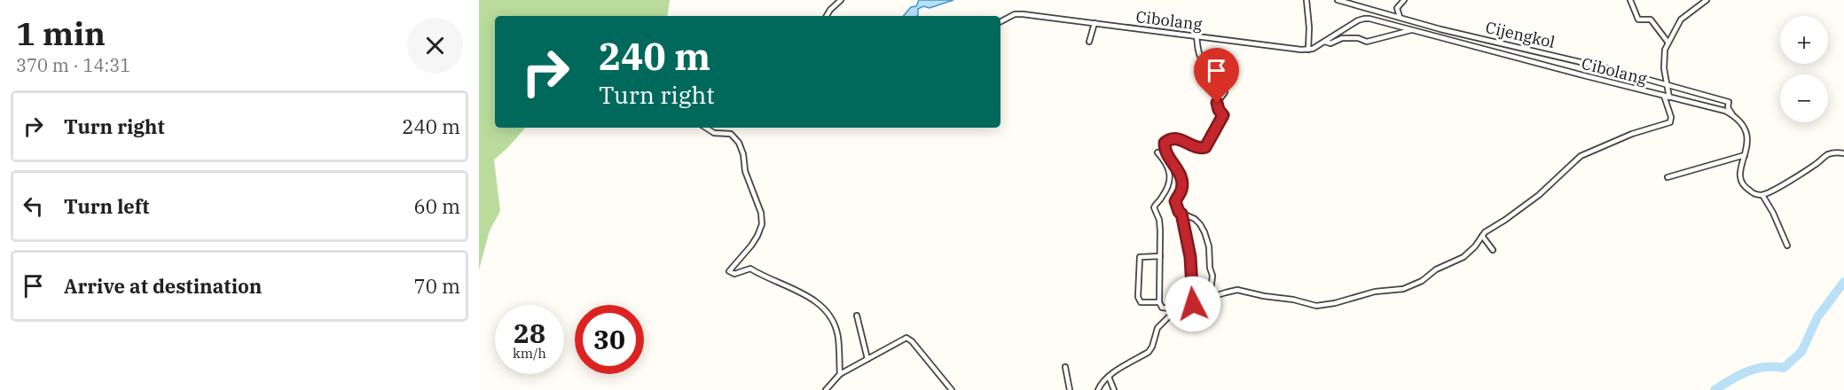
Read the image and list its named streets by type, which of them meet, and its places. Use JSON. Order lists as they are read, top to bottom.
{
  "streets": {
    "street": ["Cibolang", "Cijengkol"]
  },
  "crossings": [
    ["Cibolang", "Cijengkol"]
  ],
  "page": {
    "heading": ["1 min", "370 m · 14:31"],
    "map_buttons": ["+", "−"],
    "turn": ["240 m", "Turn right"],
    "list": [
      {
        "name": "Turn right",
        "value": "240 m"
      },
      {
        "name": "Turn left",
        "value": "60 m"
      },
      {
        "name": "Arrive at destination",
        "value": "70 m"
      }
    ],
    "speed": "28 km/h",
    "limit": "30"
  }
}
